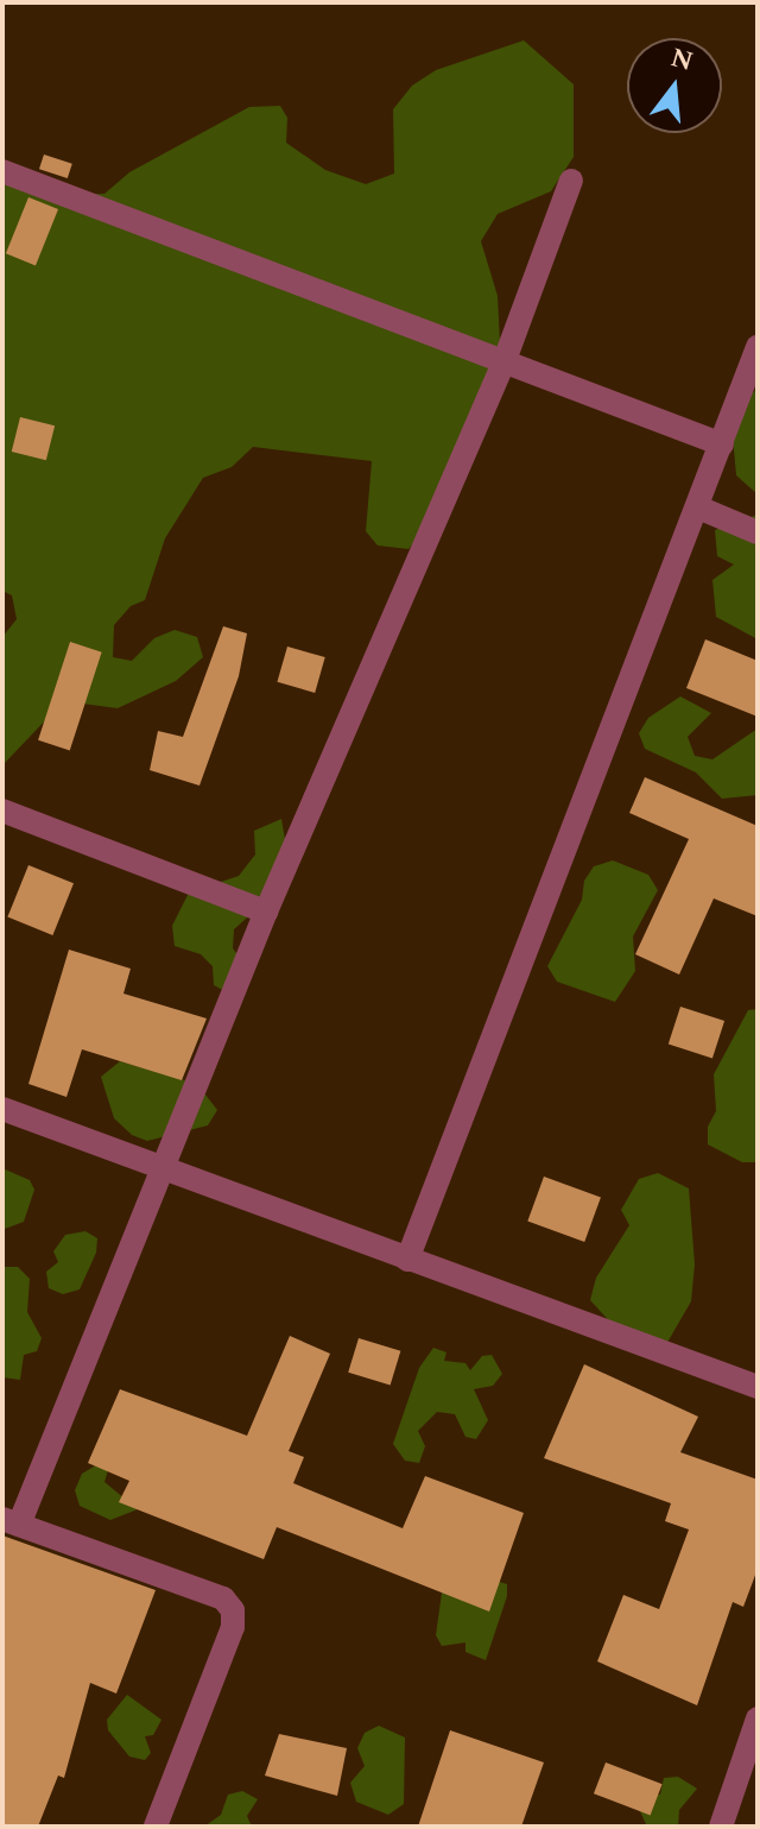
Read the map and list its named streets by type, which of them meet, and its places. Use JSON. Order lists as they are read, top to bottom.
{
  "north": "top"
}
